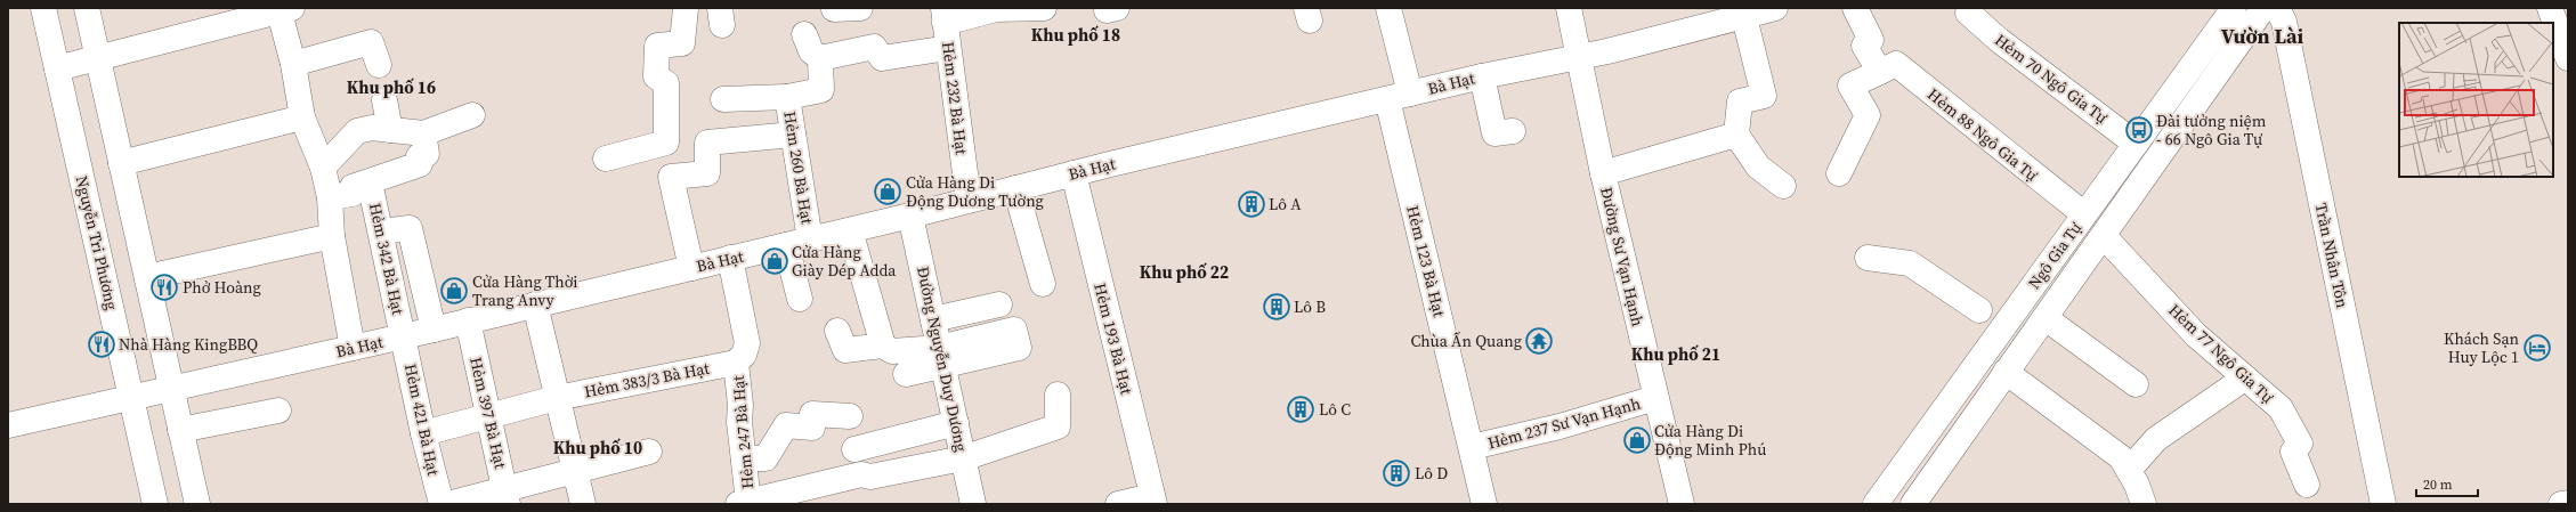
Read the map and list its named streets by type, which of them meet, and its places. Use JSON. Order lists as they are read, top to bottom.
{
  "streets": {
    "street": [
      "Hẻm 70 Ngô Gia Tự",
      "Bà Hạt",
      "Hẻm 232 Bà Hạt",
      "Hẻm 88 Ngô Gia Tự",
      "Hẻm 260 Bà Hạt",
      "Nguyễn Tri Phương",
      "Ngô Gia Tự",
      "Trần Nhân Tôn",
      "Đường Sư Vạn Hạnh",
      "Hẻm 342 Bà Hạt",
      "Hẻm 123 Bà Hạt",
      "Hẻm 193 Bà Hạt",
      "Hẻm 77 Ngô Gia Tự",
      "Đường Nguyễn Duy Dương",
      "Hẻm 383/3 Bà Hạt",
      "Hẻm 397 Bà Hạt",
      "Hẻm 421 Bà Hạt",
      "Hẻm 237 Sư Vạn Hạnh",
      "Hẻm 247 Bà Hạt"
    ]
  },
  "crossings": [
    ["Hẻm 70 Ngô Gia Tự", "Ngô Gia Tự"],
    ["Bà Hạt", "Hẻm 232 Bà Hạt"],
    ["Bà Hạt", "Hẻm 260 Bà Hạt"],
    ["Bà Hạt", "Nguyễn Tri Phương"],
    ["Bà Hạt", "Đường Sư Vạn Hạnh"],
    ["Bà Hạt", "Hẻm 342 Bà Hạt"],
    ["Bà Hạt", "Hẻm 123 Bà Hạt"],
    ["Bà Hạt", "Hẻm 193 Bà Hạt"],
    ["Bà Hạt", "Đường Nguyễn Duy Dương"],
    ["Bà Hạt", "Hẻm 397 Bà Hạt"],
    ["Bà Hạt", "Hẻm 421 Bà Hạt"],
    ["Bà Hạt", "Hẻm 247 Bà Hạt"],
    ["Hẻm 88 Ngô Gia Tự", "Ngô Gia Tự"],
    ["Ngô Gia Tự", "Hẻm 77 Ngô Gia Tự"],
    ["Đường Sư Vạn Hạnh", "Hẻm 237 Sư Vạn Hạnh"],
    ["Hẻm 342 Bà Hạt", "Hẻm 421 Bà Hạt"],
    ["Hẻm 123 Bà Hạt", "Hẻm 237 Sư Vạn Hạnh"],
    ["Hẻm 383/3 Bà Hạt", "Hẻm 397 Bà Hạt"],
    ["Hẻm 383/3 Bà Hạt", "Hẻm 421 Bà Hạt"],
    ["Hẻm 383/3 Bà Hạt", "Hẻm 247 Bà Hạt"]
  ],
  "districts": [
    "Khu phố 18",
    "Vườn Lài",
    "Khu phố 16",
    "Khu phố 22",
    "Khu phố 21",
    "Khu phố 10"
  ],
  "places": {
    "bus stop": ["Đài tưởng niệm - 66 Ngô Gia Tự"],
    "shop": [
      "Cửa Hàng Di Động Dương Tường",
      "Cửa Hàng Giày Dép Adda",
      "Cửa Hàng Thời Trang Anvy",
      "Cửa Hàng Di Động Minh Phú"
    ],
    "building": [
      "Lô A",
      "Lô B",
      "Lô C",
      "Lô D"
    ],
    "restaurant": ["Phở Hoàng", "Nhà Hàng KingBBQ"],
    "temple": ["Chùa Ấn Quang"],
    "hotel": ["Khách Sạn Huy Lộc 1"]
  },
  "scale_bar": "20 m"
}
